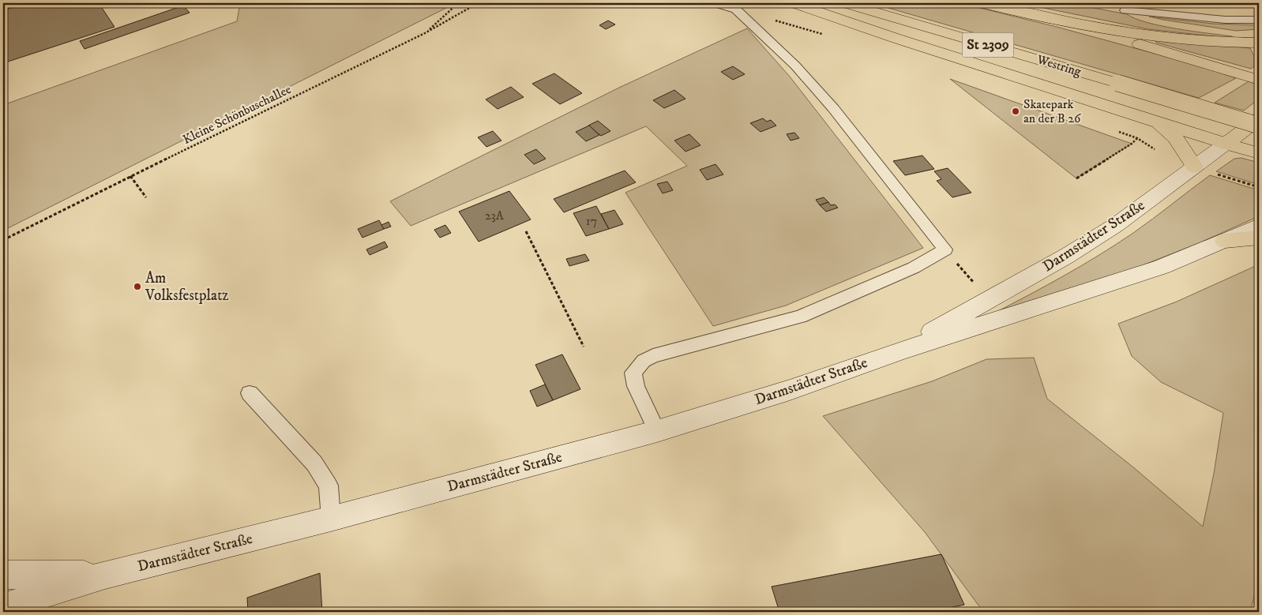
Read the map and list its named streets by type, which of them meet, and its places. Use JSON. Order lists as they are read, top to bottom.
{
  "streets": {
    "main road": ["St 2309", "Westring", "Darmstädter Straße"],
    "path": ["Kleine Schönbuschallee"]
  },
  "places": ["Skatepark an der B 26", "Am Volksfestplatz"],
  "house_numbers": ["23A", "17"]
}
